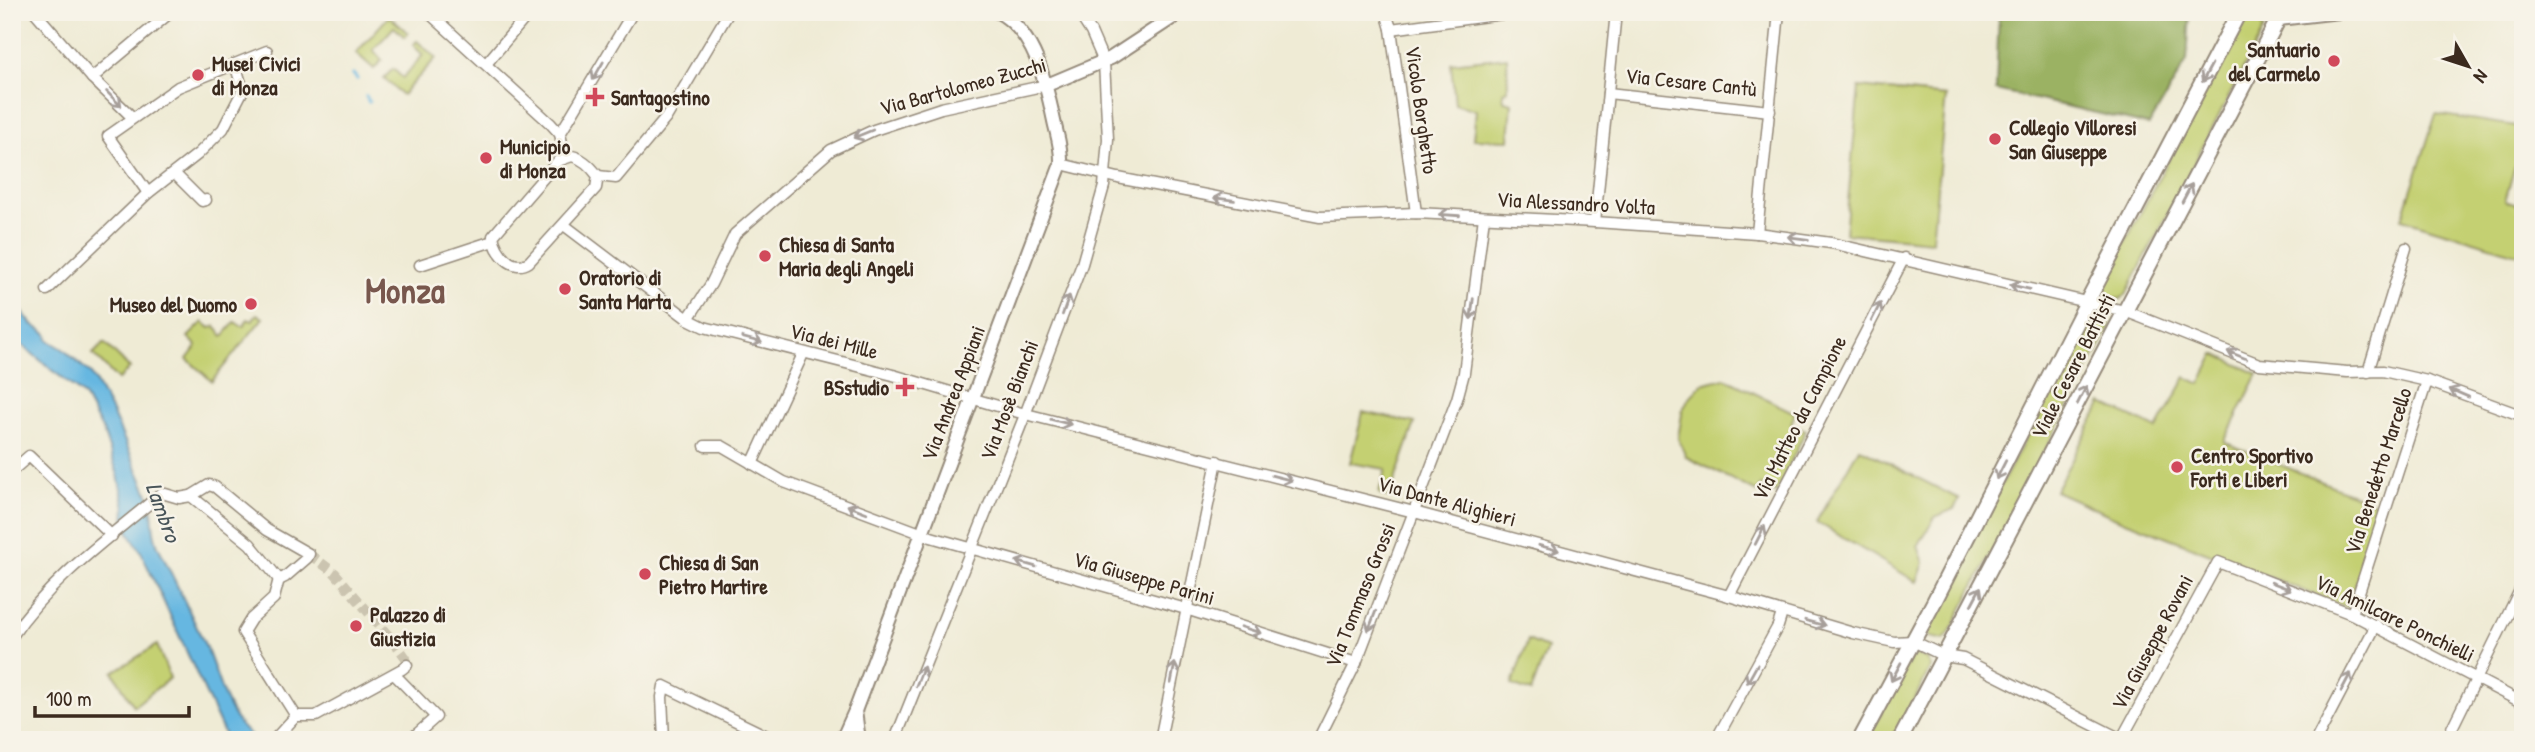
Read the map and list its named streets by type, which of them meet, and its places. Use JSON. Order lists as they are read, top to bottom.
{
  "streets": {
    "main road": ["Viale Cesare Battisti"],
    "street": [
      "Via Cesare Cantù",
      "Via Bartolomeo Zucchi",
      "Vicolo Borghetto",
      "Via Alessandro Volta",
      "Via dei Mille",
      "Via Andrea Appiani",
      "Via Mosè Bianchi",
      "Via Matteo da Campione",
      "Via Benedetto Marcello",
      "Via Dante Alighieri",
      "Via Giuseppe Parini",
      "Via Tommaso Grossi",
      "Via Amilcare Ponchielli",
      "Via Giuseppe Rovani"
    ]
  },
  "crossings": [
    ["Via Bartolomeo Zucchi", "Via dei Mille"],
    ["Via Bartolomeo Zucchi", "Via Andrea Appiani"],
    ["Via Bartolomeo Zucchi", "Via Mosè Bianchi"],
    ["Vicolo Borghetto", "Via Alessandro Volta"],
    ["Via Alessandro Volta", "Viale Cesare Battisti"],
    ["Via Alessandro Volta", "Via Andrea Appiani"],
    ["Via Alessandro Volta", "Via Mosè Bianchi"],
    ["Via Alessandro Volta", "Via Matteo da Campione"],
    ["Via Alessandro Volta", "Via Benedetto Marcello"],
    ["Via Alessandro Volta", "Via Tommaso Grossi"],
    ["Via dei Mille", "Via Andrea Appiani"],
    ["Via dei Mille", "Via Dante Alighieri"],
    ["Viale Cesare Battisti", "Via Dante Alighieri"],
    ["Via Andrea Appiani", "Via Dante Alighieri"],
    ["Via Andrea Appiani", "Via Giuseppe Parini"],
    ["Via Mosè Bianchi", "Via Dante Alighieri"],
    ["Via Mosè Bianchi", "Via Giuseppe Parini"],
    ["Via Matteo da Campione", "Via Dante Alighieri"],
    ["Via Benedetto Marcello", "Via Amilcare Ponchielli"],
    ["Via Dante Alighieri", "Via Tommaso Grossi"],
    ["Via Giuseppe Parini", "Via Tommaso Grossi"],
    ["Via Amilcare Ponchielli", "Via Giuseppe Rovani"]
  ],
  "one_way": [
    "Via Bartolomeo Zucchi",
    "Via Alessandro Volta",
    "Via Mosè Bianchi",
    "Via Matteo da Campione",
    "Via Dante Alighieri",
    "Via Tommaso Grossi"
  ],
  "districts": ["Monza"],
  "water": ["Lambro"],
  "places": {
    "other": [
      "Santuario del Carmelo",
      "Musei Civici di Monza",
      "Collegio Villoresi San Giuseppe",
      "Municipio di Monza",
      "Chiesa di Santa Maria degli Angeli",
      "Oratorio di Santa Marta",
      "Museo del Duomo",
      "Centro Sportivo Forti e Liberi",
      "Chiesa di San Pietro Martire",
      "Palazzo di Giustizia"
    ],
    "health": ["Santagostino", "BSstudio"]
  },
  "scale_bar": "100 m",
  "north": "bottom right"
}
